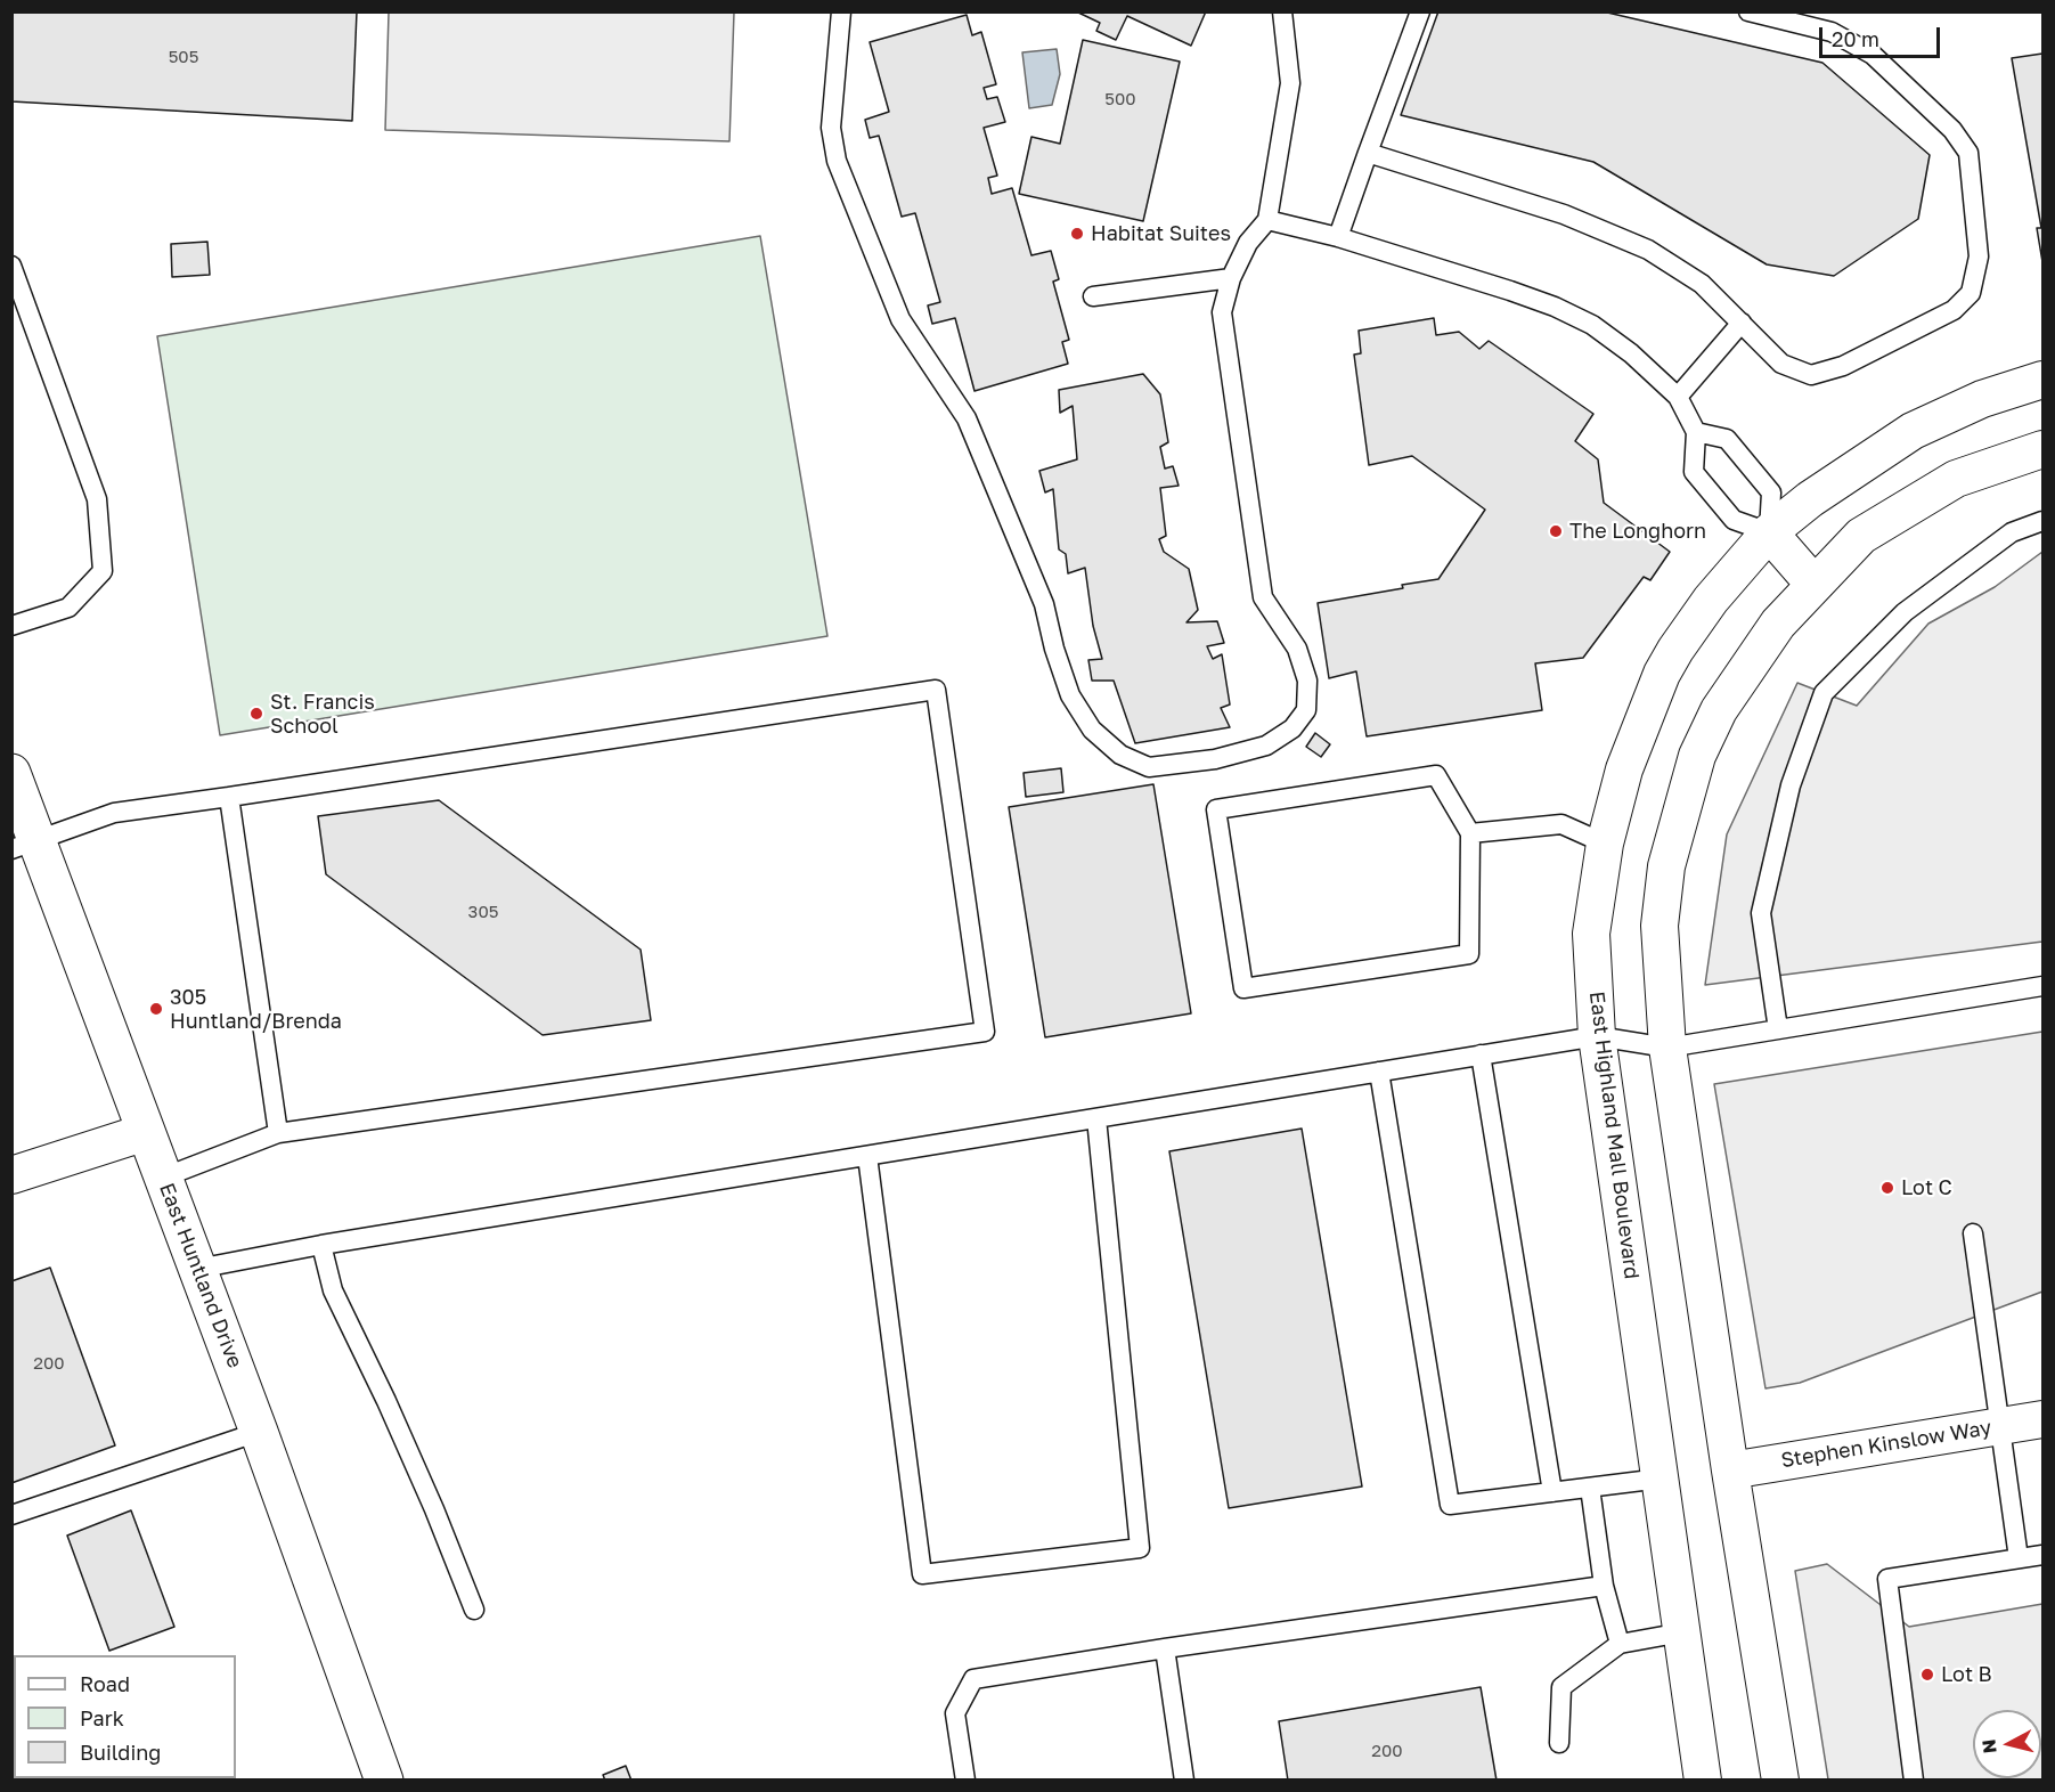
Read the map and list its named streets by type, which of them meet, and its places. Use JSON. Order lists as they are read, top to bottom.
{
  "streets": {
    "street": ["East Highland Mall Boulevard", "East Huntland Drive", "Stephen Kinslow Way"]
  },
  "places": [
    "Habitat Suites",
    "The Longhorn",
    "St. Francis School",
    "305 Huntland/Brenda",
    "Lot C",
    "Lot B"
  ],
  "house_numbers": [
    "505",
    "500",
    "305",
    "200",
    "200"
  ],
  "legend": ["Road", "Park", "Building"],
  "scale_bar": "20 m",
  "north": "left"
}
